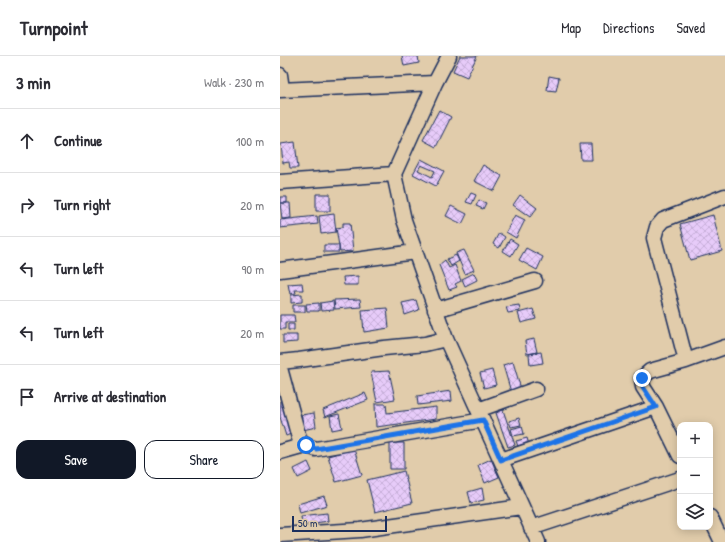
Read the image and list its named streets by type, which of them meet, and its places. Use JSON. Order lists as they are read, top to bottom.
{
  "scale_bar": "50 m",
  "page": {
    "header": "Turnpoint",
    "nav": ["Map", "Directions", "Saved"],
    "heading": ["3 min", "Walk · 230 m"],
    "list": [
      ["Continue", "100 m"],
      ["Turn right", "20 m"],
      ["Turn left", "90 m"],
      ["Turn left", "20 m"],
      "Arrive at destination"
    ],
    "map_buttons": ["+", "−"],
    "buttons": ["Save", "Share"],
    "scale": "50 m"
  }
}
